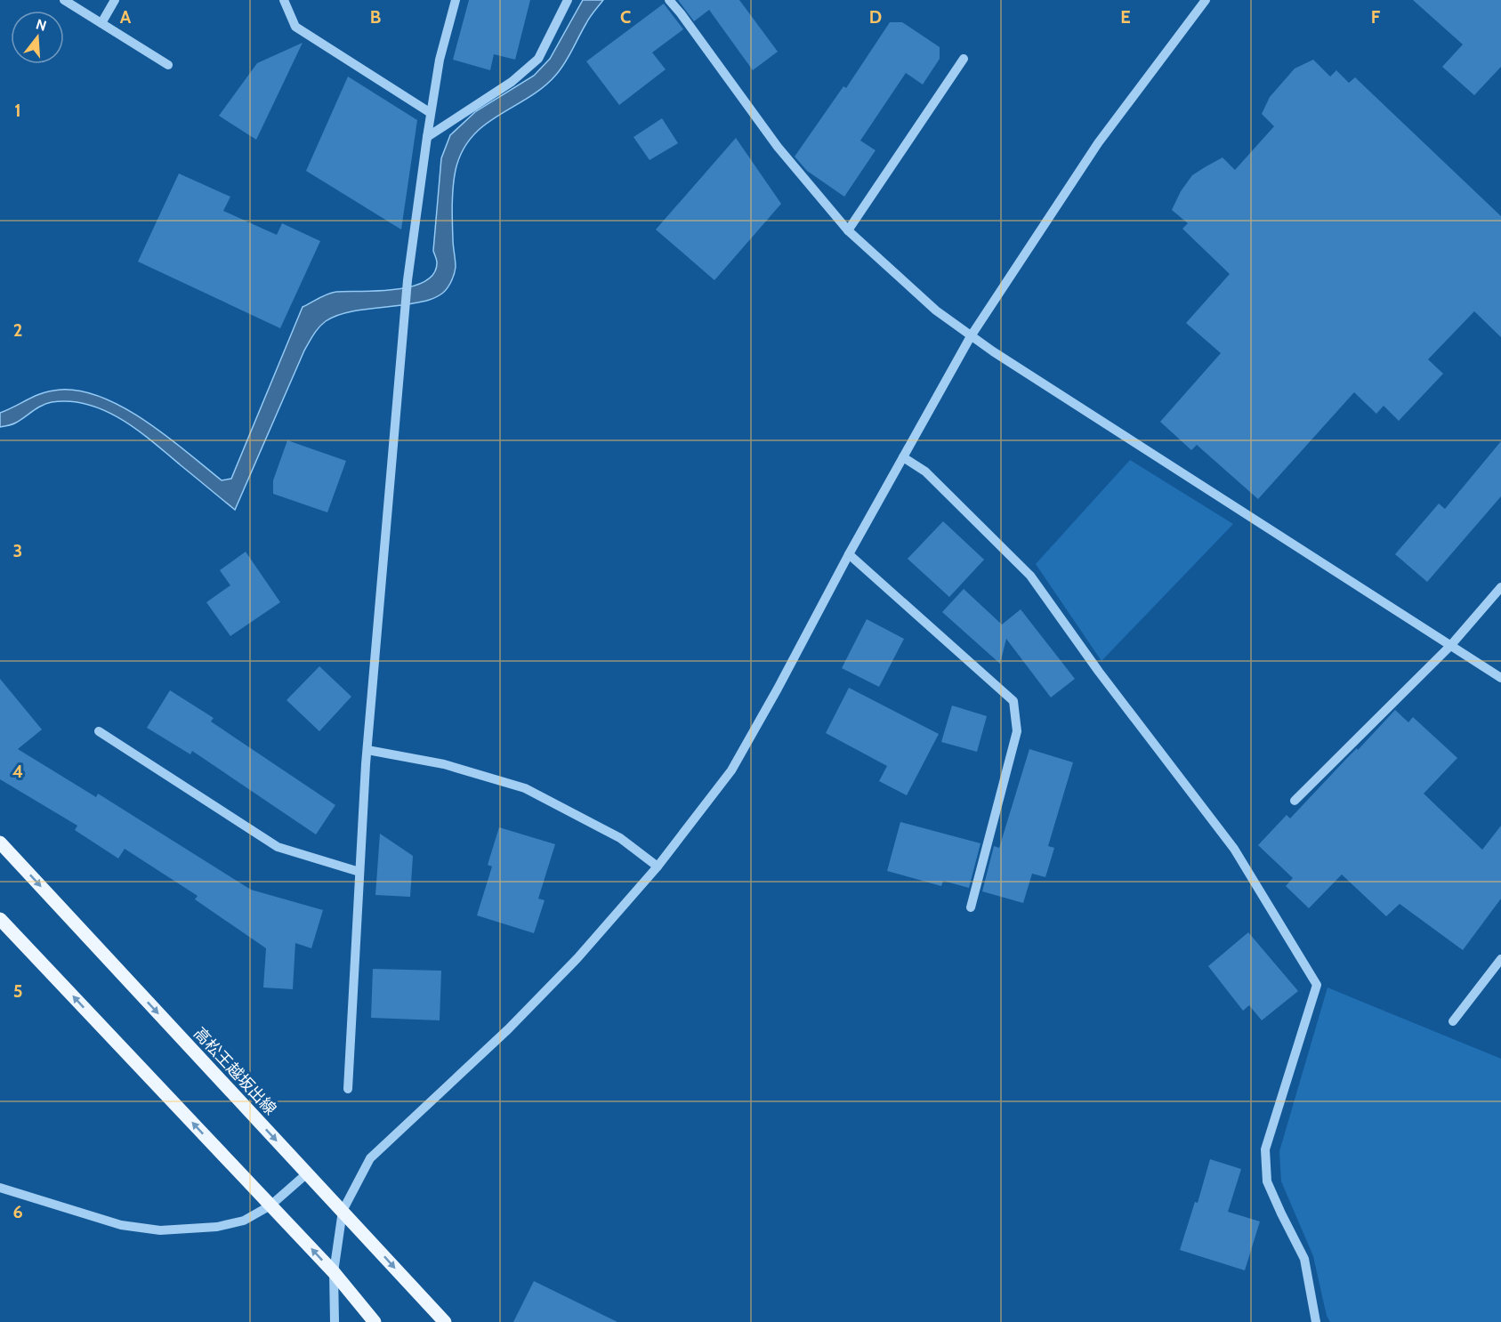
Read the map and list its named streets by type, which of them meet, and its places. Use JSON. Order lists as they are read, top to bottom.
{
  "streets": {
    "main road": ["高松王越坂出線"]
  },
  "north": "top",
  "grid": {
    "columns": [
      "A",
      "B",
      "C",
      "D",
      "E",
      "F"
    ],
    "rows": [
      "1",
      "2",
      "3",
      "4",
      "5",
      "6"
    ]
  }
}
